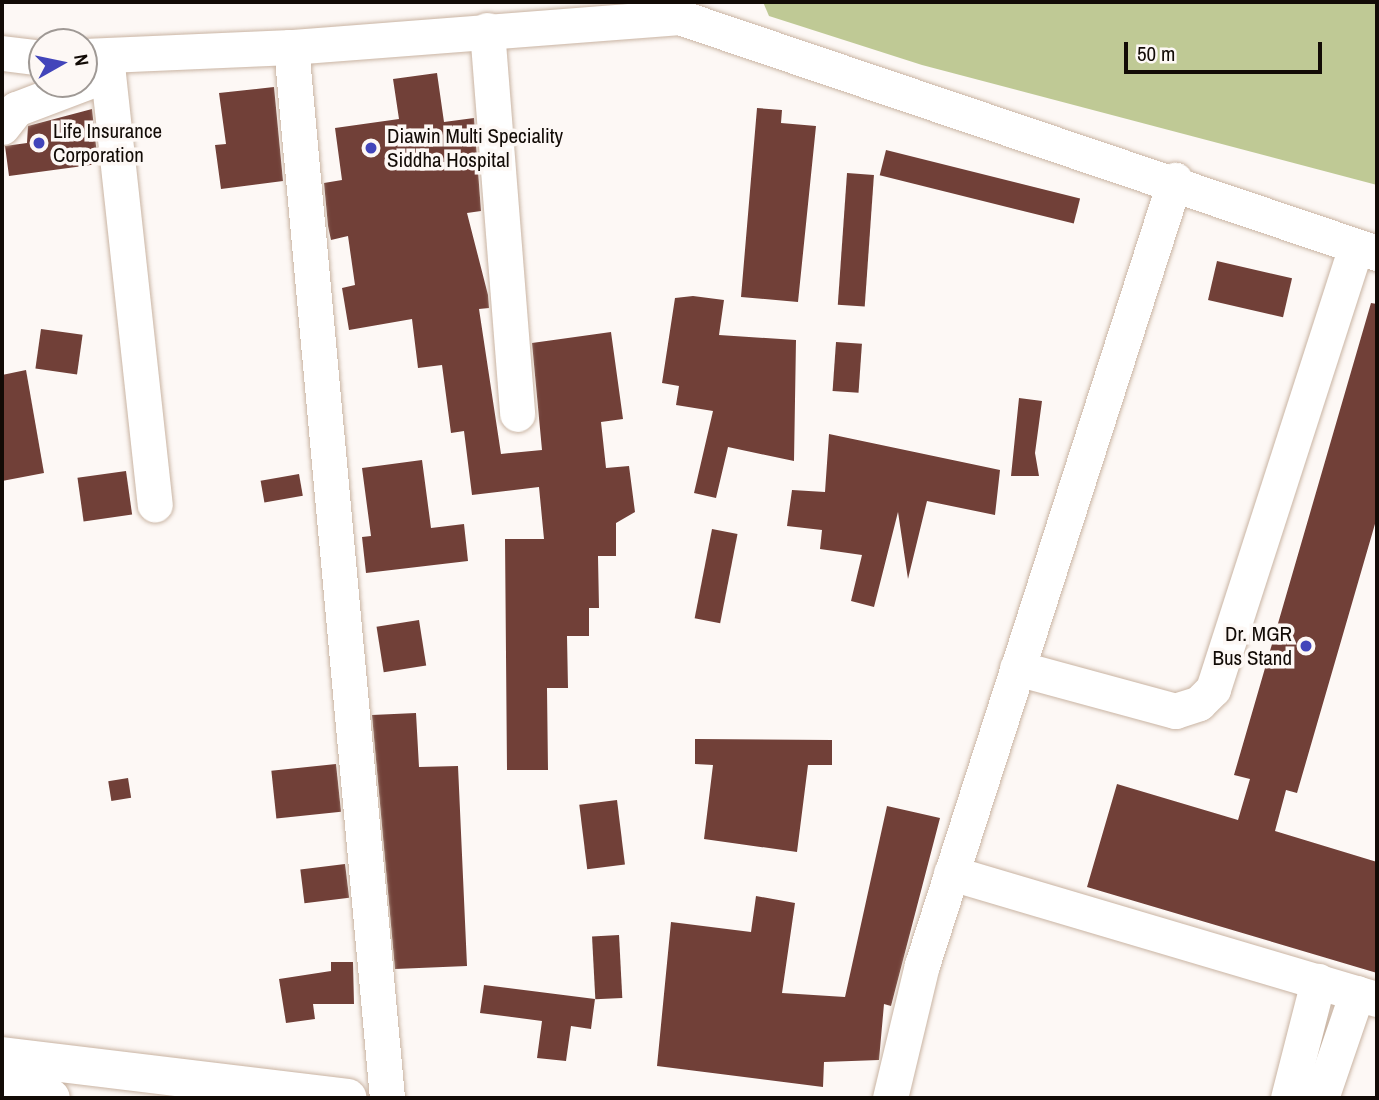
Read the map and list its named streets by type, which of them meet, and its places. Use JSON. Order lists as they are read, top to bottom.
{
  "places": ["Life Insurance Corporation", "Diawin Multi Speciality Siddha Hospital", "Dr. MGR Bus Stand"],
  "scale_bar": "50 m",
  "north": "right"
}
